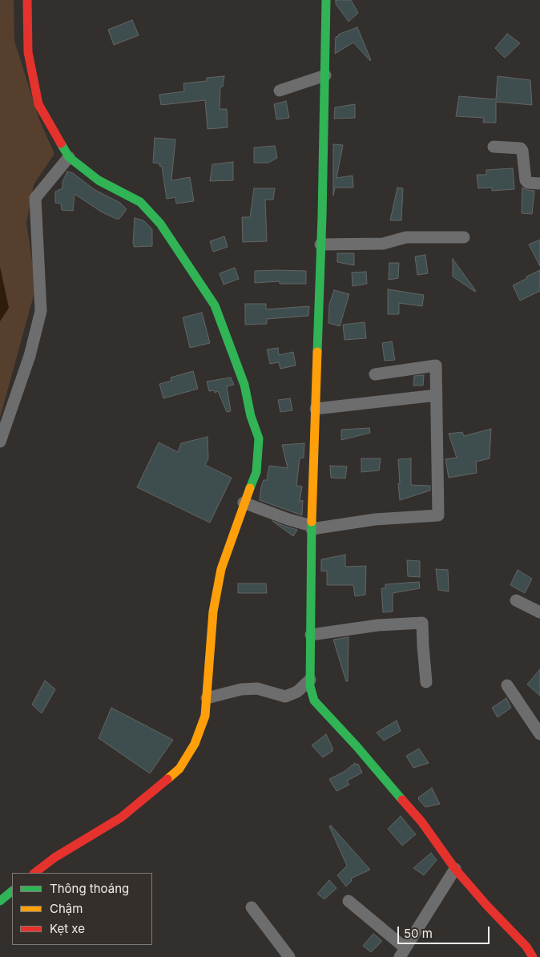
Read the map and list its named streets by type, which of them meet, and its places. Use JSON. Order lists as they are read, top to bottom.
{
  "legend": ["Thông thoáng", "Chậm", "Kẹt xe"],
  "scale_bar": "50 m"
}
